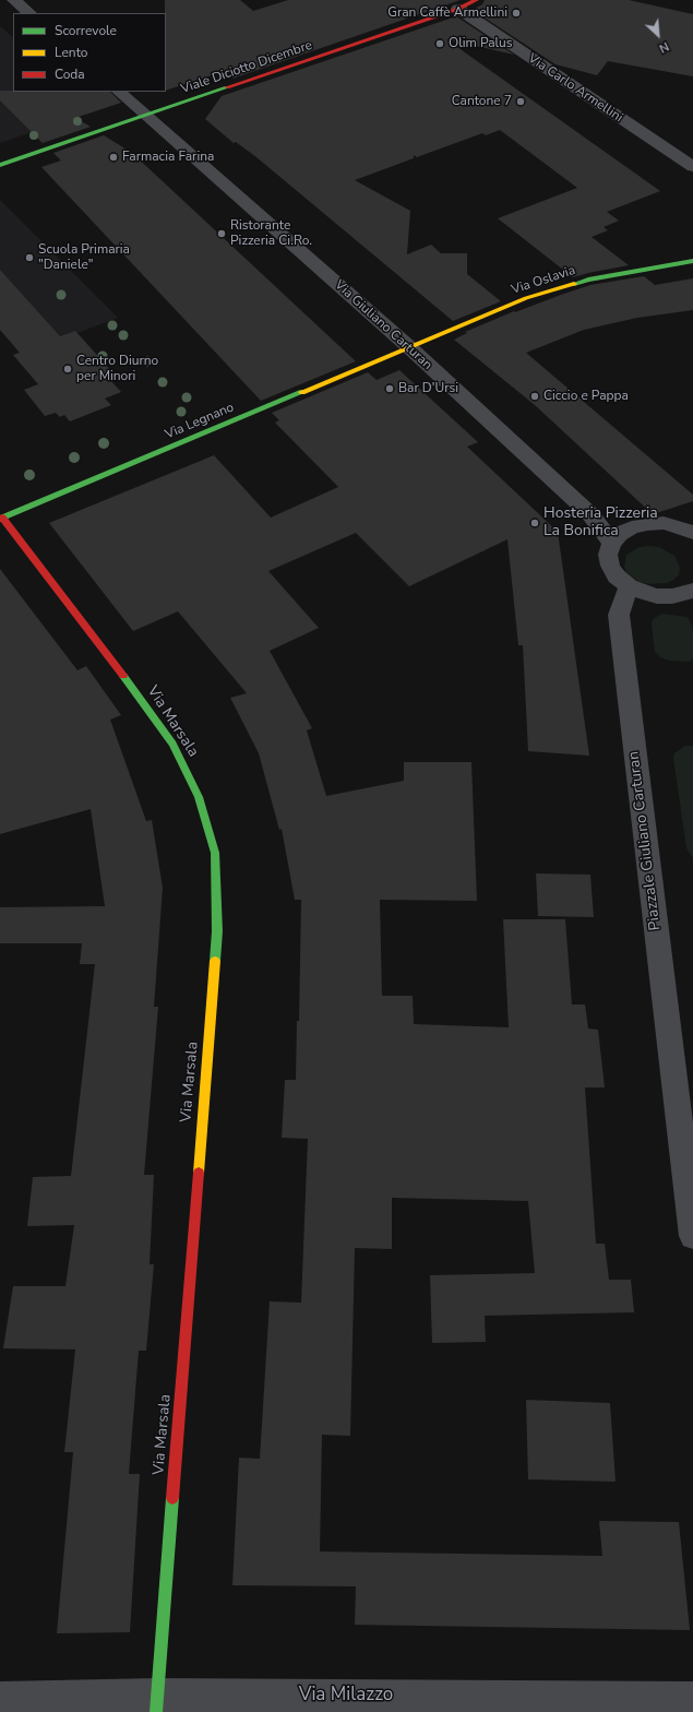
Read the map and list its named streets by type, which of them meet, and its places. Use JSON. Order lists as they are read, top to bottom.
{
  "streets": {
    "street": [
      "Viale Diciotto Dicembre",
      "Via Carlo Armellini",
      "Via Oslavia",
      "Via Giuliano Carturan",
      "Via Legnano",
      "Via Marsala",
      "Piazzale Giuliano Carturan",
      "Via Milazzo"
    ]
  },
  "crossings": [
    ["Viale Diciotto Dicembre", "Via Carlo Armellini"],
    ["Viale Diciotto Dicembre", "Via Giuliano Carturan"],
    ["Via Oslavia", "Via Giuliano Carturan"],
    ["Via Oslavia", "Via Legnano"],
    ["Via Giuliano Carturan", "Via Legnano"],
    ["Via Legnano", "Via Marsala"],
    ["Via Marsala", "Via Milazzo"]
  ],
  "places": [
    "Gran Caffè Armellini",
    "Olim Palus",
    "Cantone 7",
    "Farmacia Farina",
    "Ristorante Pizzeria Ci.Ro.",
    "Scuola Primaria \"Daniele\"",
    "Centro Diurno per Minori",
    "Bar D'Ursi",
    "Ciccio e Pappa",
    "Hosteria Pizzeria La Bonifica"
  ],
  "legend": ["Scorrevole", "Lento", "Coda"],
  "north": "bottom right"
}
